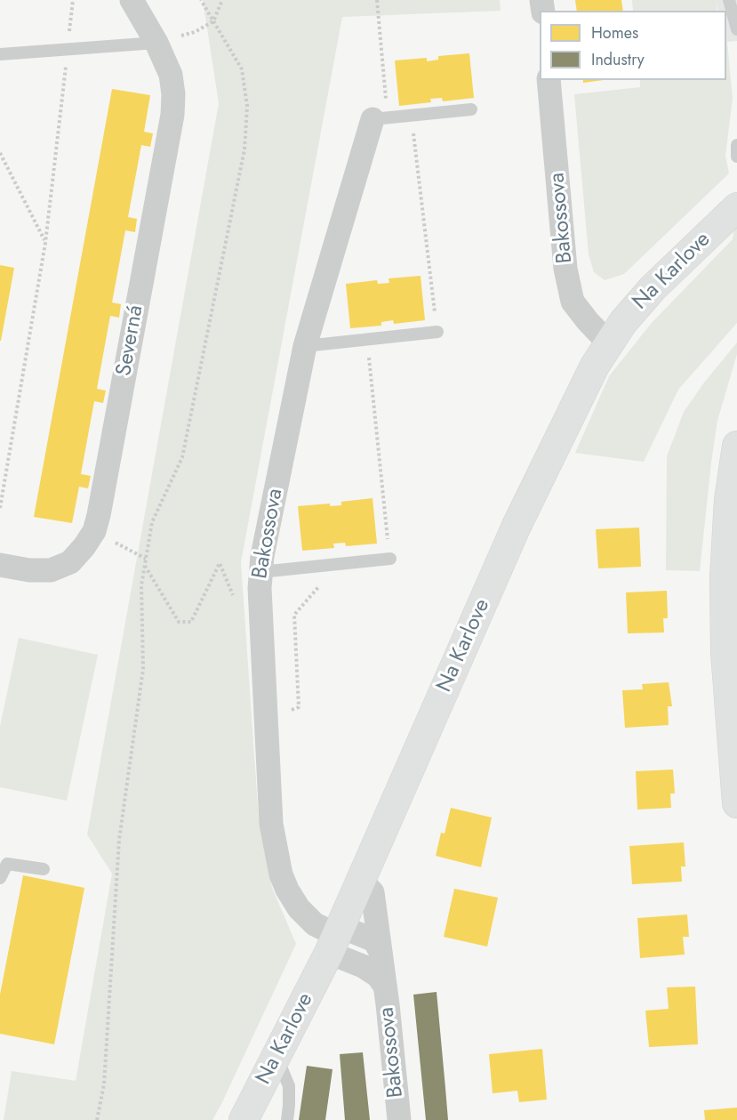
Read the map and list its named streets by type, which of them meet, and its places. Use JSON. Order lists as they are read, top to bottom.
{
  "streets": {
    "street": ["Bakossova", "Na Karlove", "Severná"]
  },
  "crossings": [
    ["Bakossova", "Na Karlove"]
  ],
  "legend": ["Homes", "Industry"]
}
